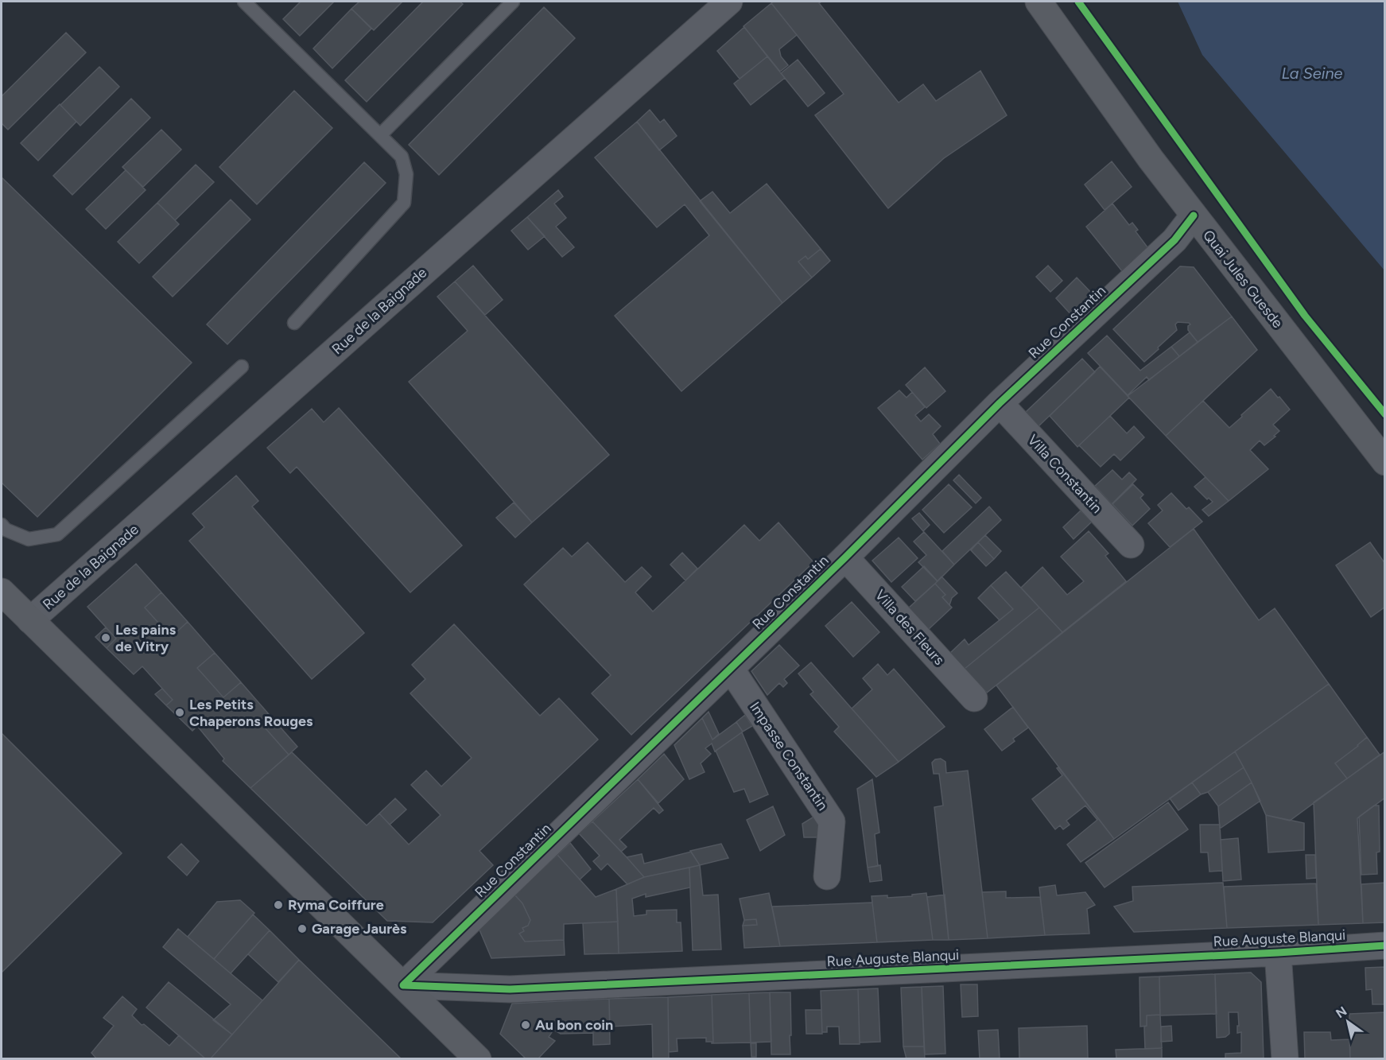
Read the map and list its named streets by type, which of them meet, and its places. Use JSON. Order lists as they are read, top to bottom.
{
  "streets": {
    "main road": ["Quai Jules Guesde"],
    "street": [
      "Rue de la Baignade",
      "Rue Constantin",
      "Villa Constantin",
      "Villa des Fleurs",
      "Impasse Constantin",
      "Rue Auguste Blanqui"
    ]
  },
  "crossings": [
    ["Quai Jules Guesde", "Rue Constantin"],
    ["Rue Constantin", "Villa Constantin"],
    ["Rue Constantin", "Villa des Fleurs"],
    ["Rue Constantin", "Impasse Constantin"],
    ["Rue Constantin", "Rue Auguste Blanqui"]
  ],
  "water": ["La Seine"],
  "places": [
    "Les pains de Vitry",
    "Les Petits Chaperons Rouges",
    "Ryma Coiffure",
    "Garage Jaurès",
    "Au bon coin"
  ],
  "north": "top left"
}
